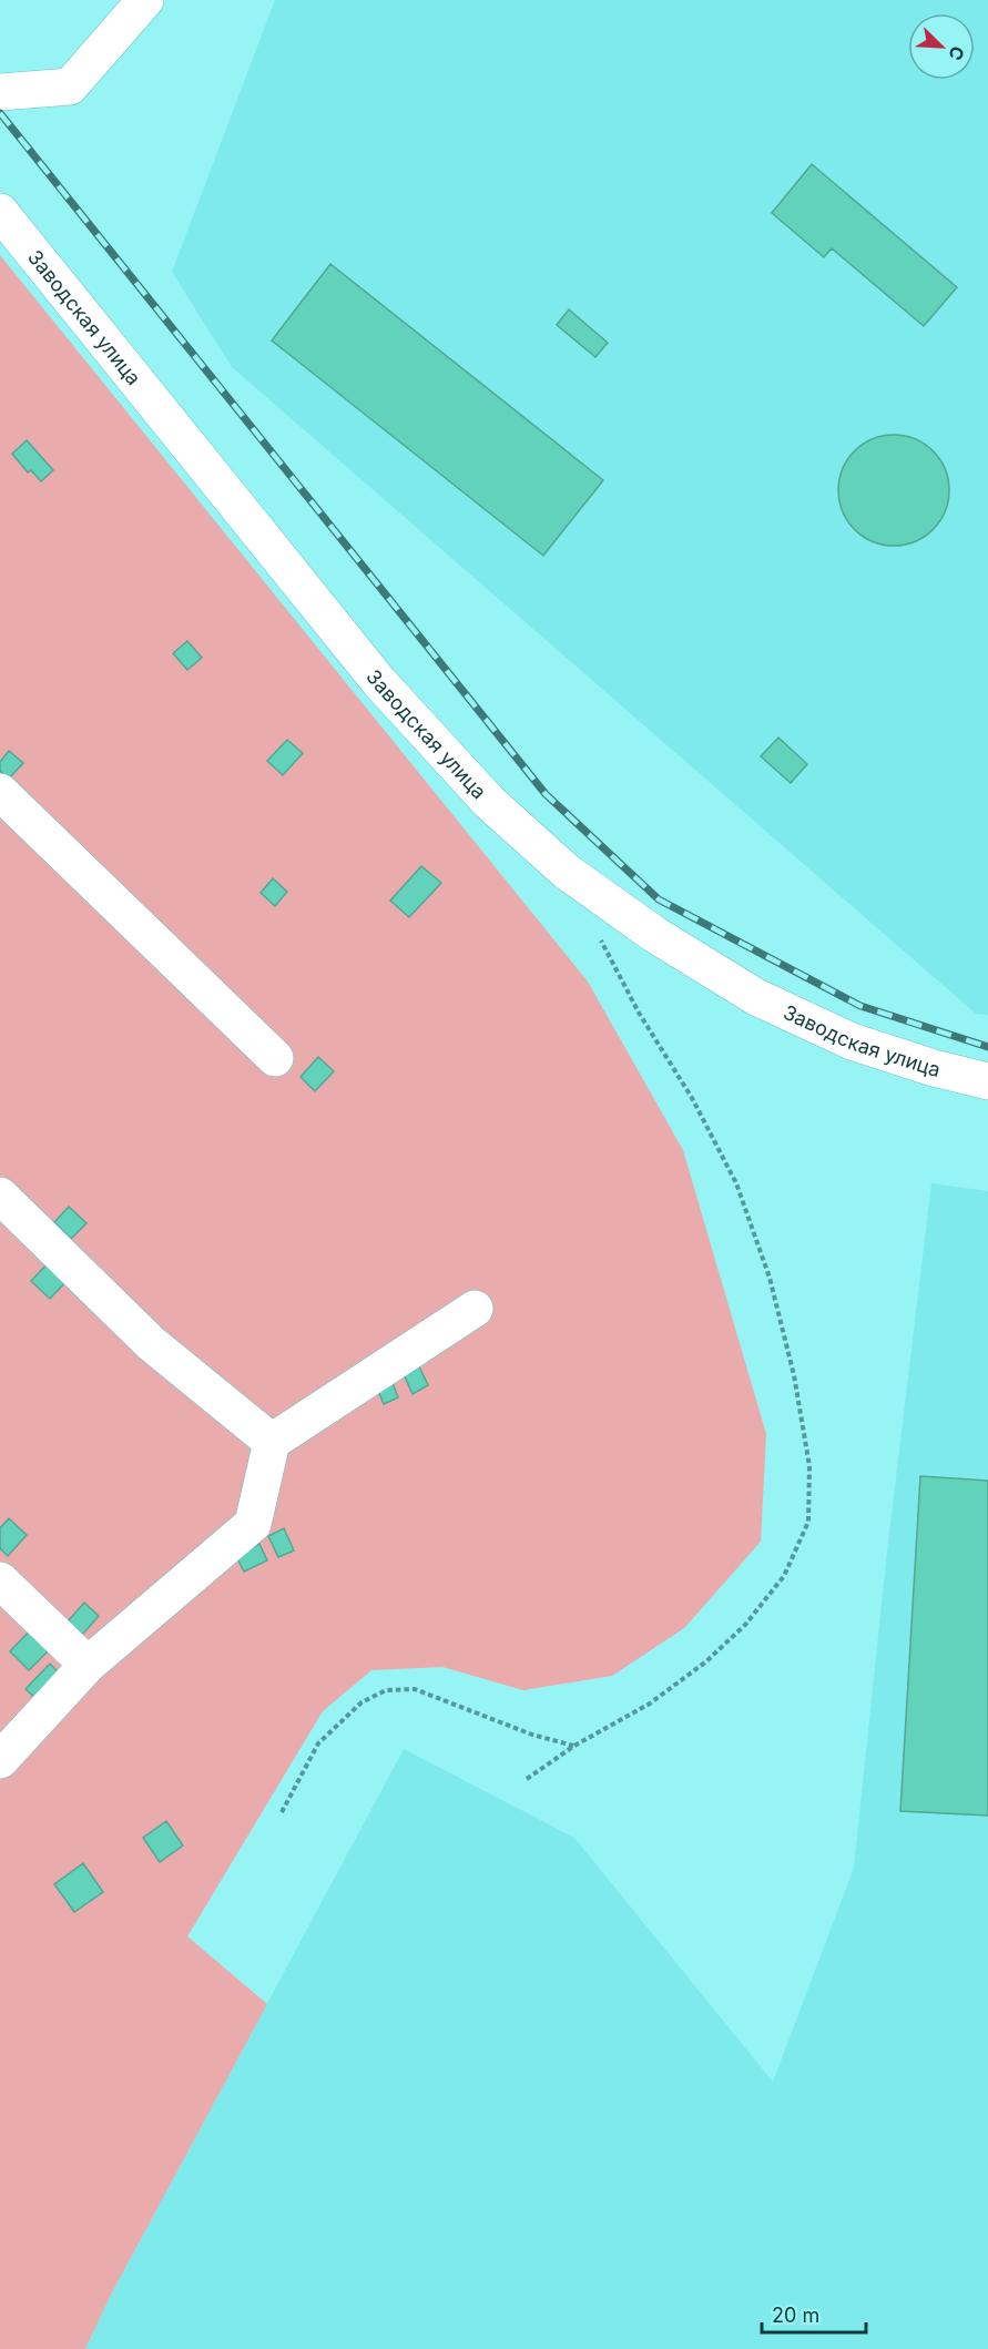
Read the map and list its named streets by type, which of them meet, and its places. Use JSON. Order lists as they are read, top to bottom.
{
  "streets": {
    "street": ["Заводская улица"]
  },
  "scale_bar": "20 m",
  "north": "bottom right"
}
